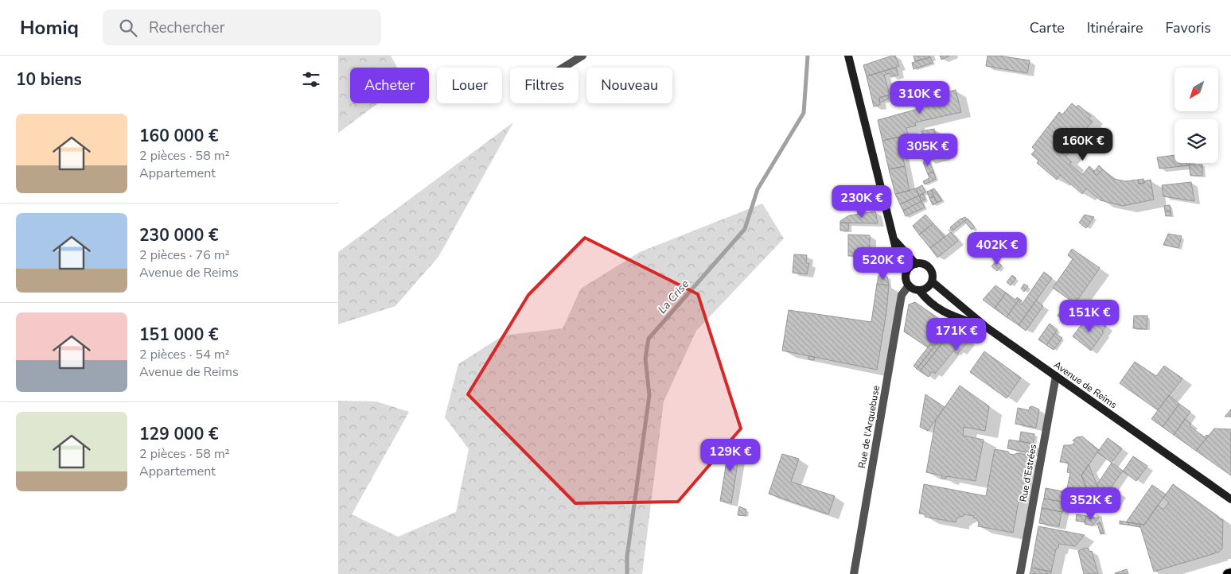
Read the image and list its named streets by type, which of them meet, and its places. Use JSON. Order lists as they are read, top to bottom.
{
  "streets": {
    "main road": ["Avenue de Reims"],
    "street": ["Rue de l'Arquebuse", "Rue d'Estrées"]
  },
  "crossings": [
    ["Avenue de Reims", "Rue de l'Arquebuse"],
    ["Avenue de Reims", "Rue d'Estrées"]
  ],
  "water": ["La Crise"],
  "north": "bottom left",
  "page": {
    "header": "Homiq",
    "search": "Rechercher",
    "nav": ["Carte", "Itinéraire", "Favoris"],
    "heading": "10 biens",
    "chip": [
      "Acheter",
      "Louer",
      "Filtres",
      "Nouveau"
    ],
    "price": [
      "310K €",
      "160K €",
      "305K €",
      "230K €",
      "402K €",
      "520K €",
      "151K €",
      "171K €",
      "129K €",
      "352K €"
    ],
    "list": [
      {
        "name": "160 000 €",
        "note": "2 pièces · 58 m² · Appartement"
      },
      {
        "name": "230 000 €",
        "note": "2 pièces · 76 m² · Avenue de Reims"
      },
      {
        "name": "151 000 €",
        "note": "2 pièces · 54 m² · Avenue de Reims"
      },
      {
        "name": "129 000 €",
        "note": "2 pièces · 58 m² · Appartement"
      }
    ]
  }
}
